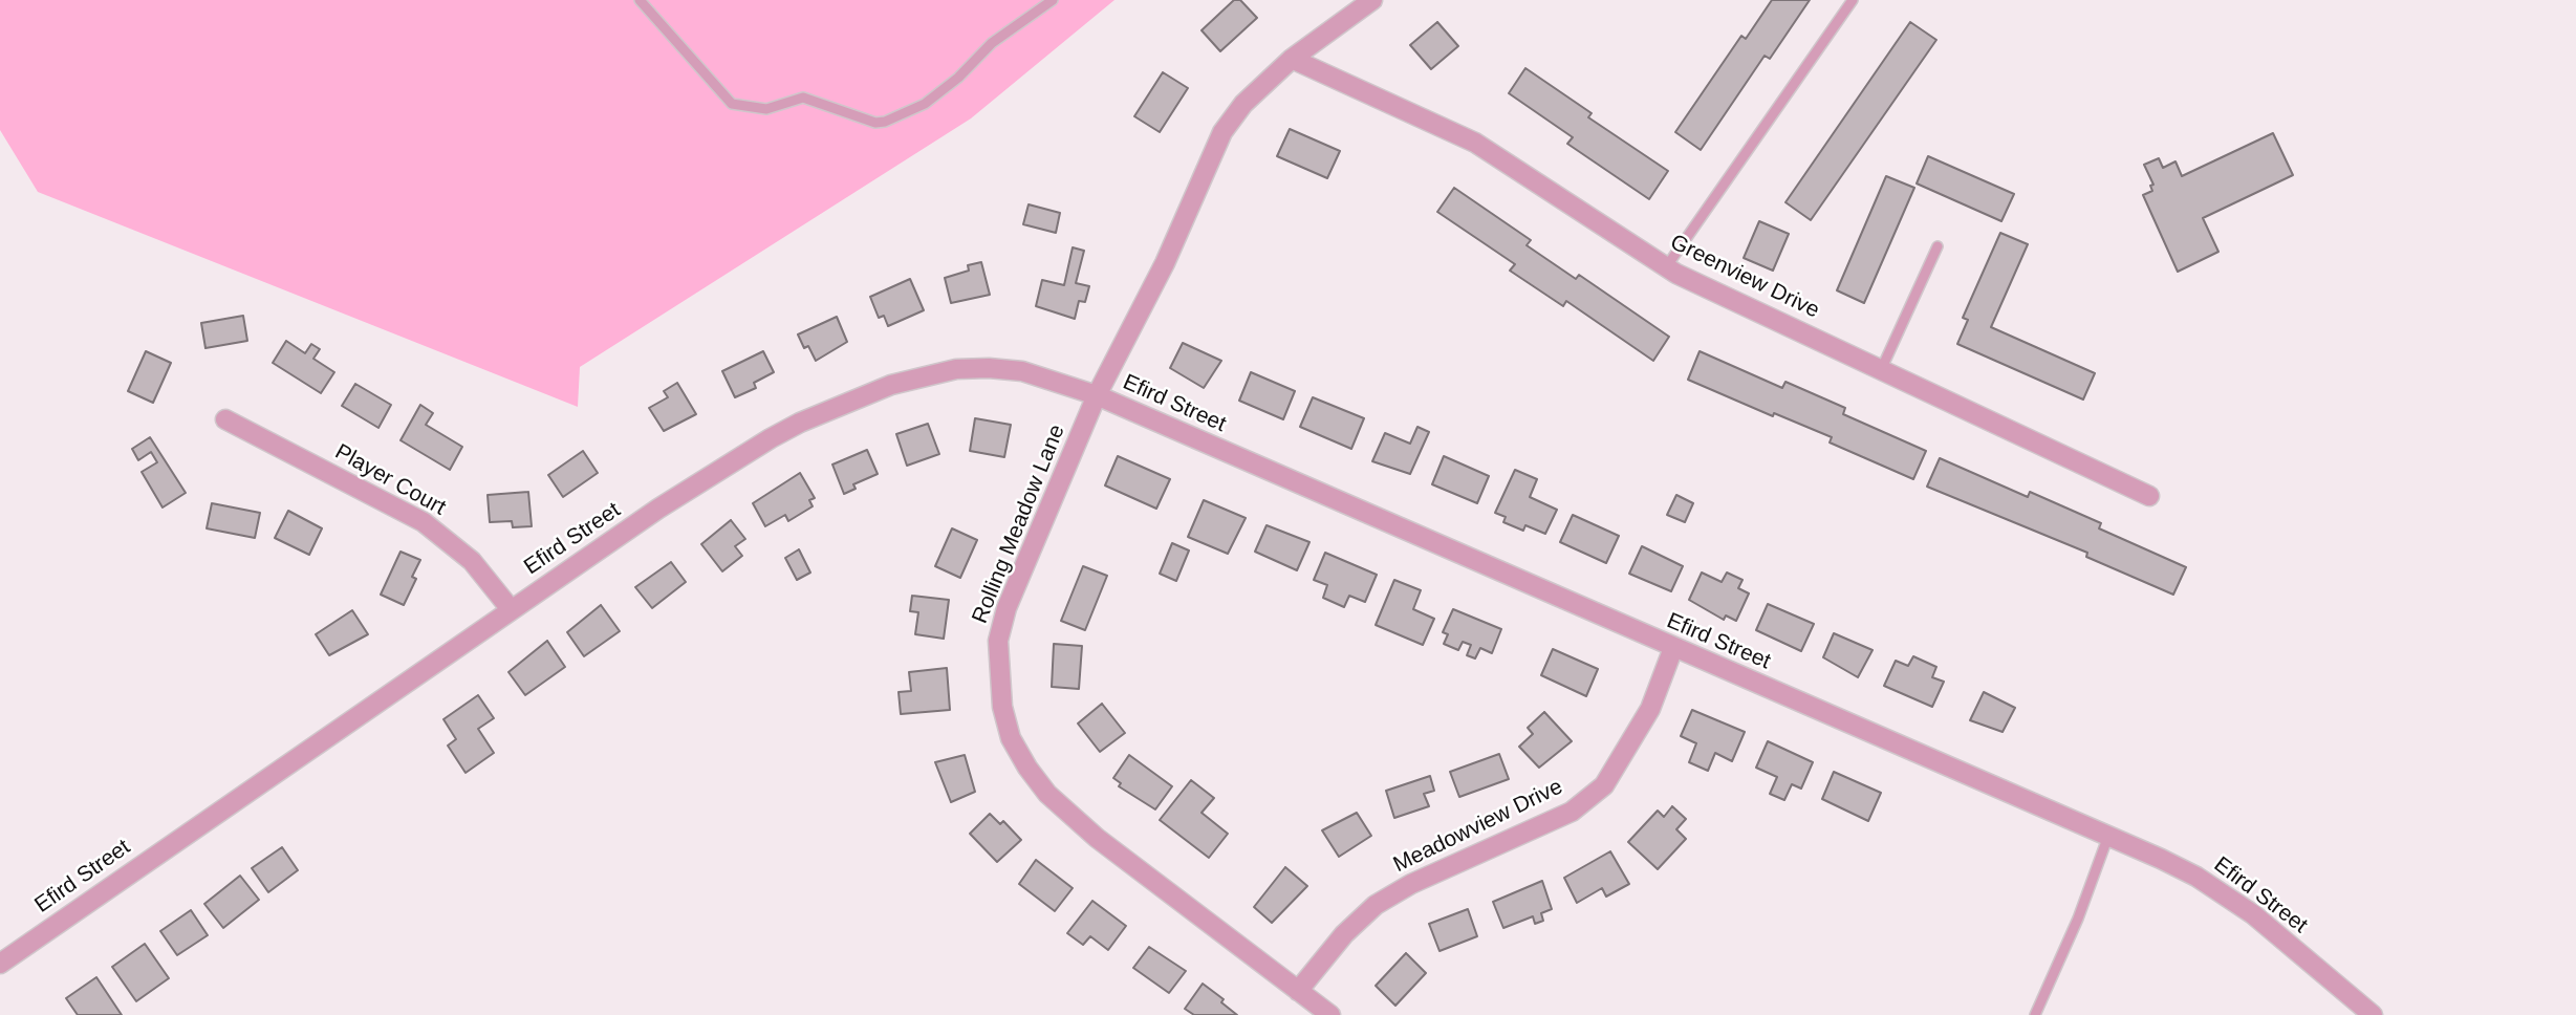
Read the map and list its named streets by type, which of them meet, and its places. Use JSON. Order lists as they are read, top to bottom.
{
  "streets": {
    "street": [
      "Greenview Drive",
      "Efird Street",
      "Player Court",
      "Rolling Meadow Lane",
      "Meadowview Drive"
    ]
  },
  "crossings": [
    ["Greenview Drive", "Rolling Meadow Lane"],
    ["Efird Street", "Player Court"],
    ["Efird Street", "Rolling Meadow Lane"],
    ["Efird Street", "Meadowview Drive"],
    ["Rolling Meadow Lane", "Meadowview Drive"]
  ]
}
